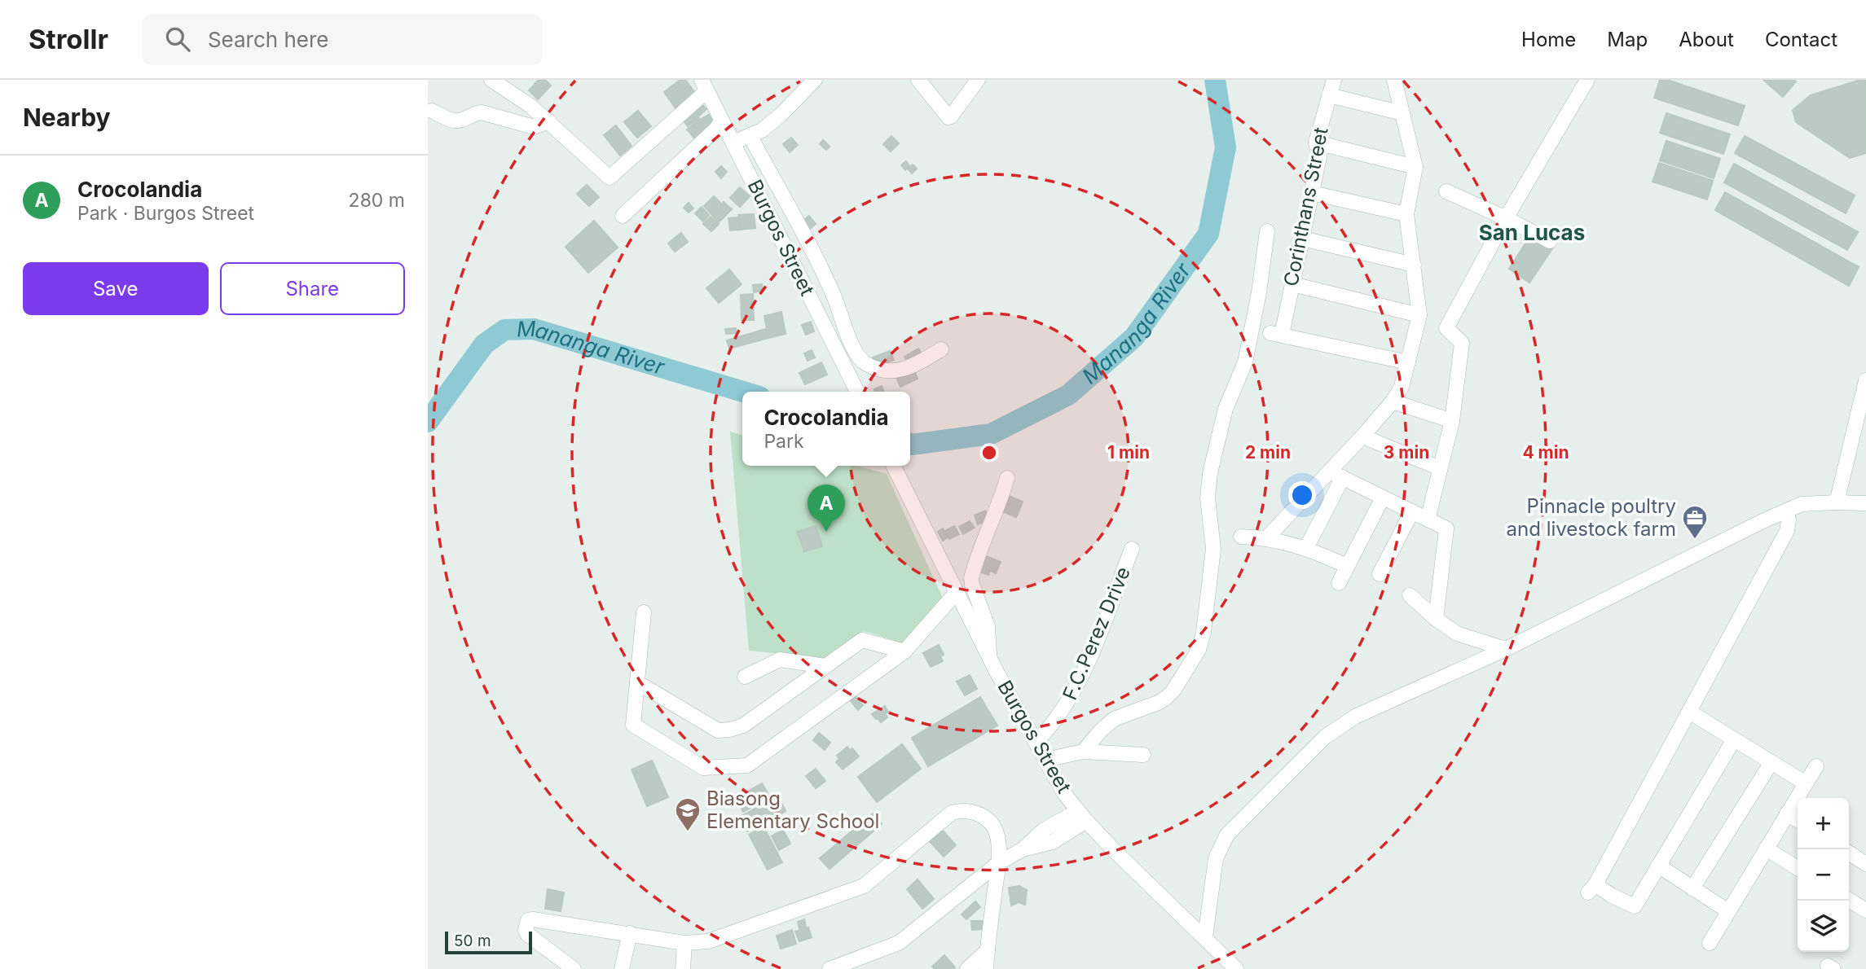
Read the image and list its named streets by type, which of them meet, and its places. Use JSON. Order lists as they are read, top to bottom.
{
  "streets": {
    "street": ["Corinthans Street", "Burgos Street", "F.C.Perez Drive"]
  },
  "crossings": [
    ["Burgos Street", "F.C.Perez Drive"]
  ],
  "districts": ["San Lucas"],
  "water": ["Mananga River"],
  "places": {
    "office": ["Pinnacle poultry and livestock farm"],
    "school or university": ["Biasong Elementary School"]
  },
  "scale_bar": "50 m",
  "page": {
    "header": "Strollr",
    "search": "Search here",
    "nav": [
      "Home",
      "Map",
      "About",
      "Contact"
    ],
    "heading": "Nearby",
    "list": [
      {
        "mark": "A",
        "name": "Crocolandia",
        "note": "Park · Burgos Street",
        "value": "280 m"
      }
    ],
    "buttons": ["Save", "Share"],
    "popup": ["Crocolandia", "Park"],
    "pins": "A",
    "map_buttons": ["+", "−"],
    "scale": "50 m"
  },
  "rings": [
    "1 min",
    "2 min",
    "3 min",
    "4 min"
  ]
}
